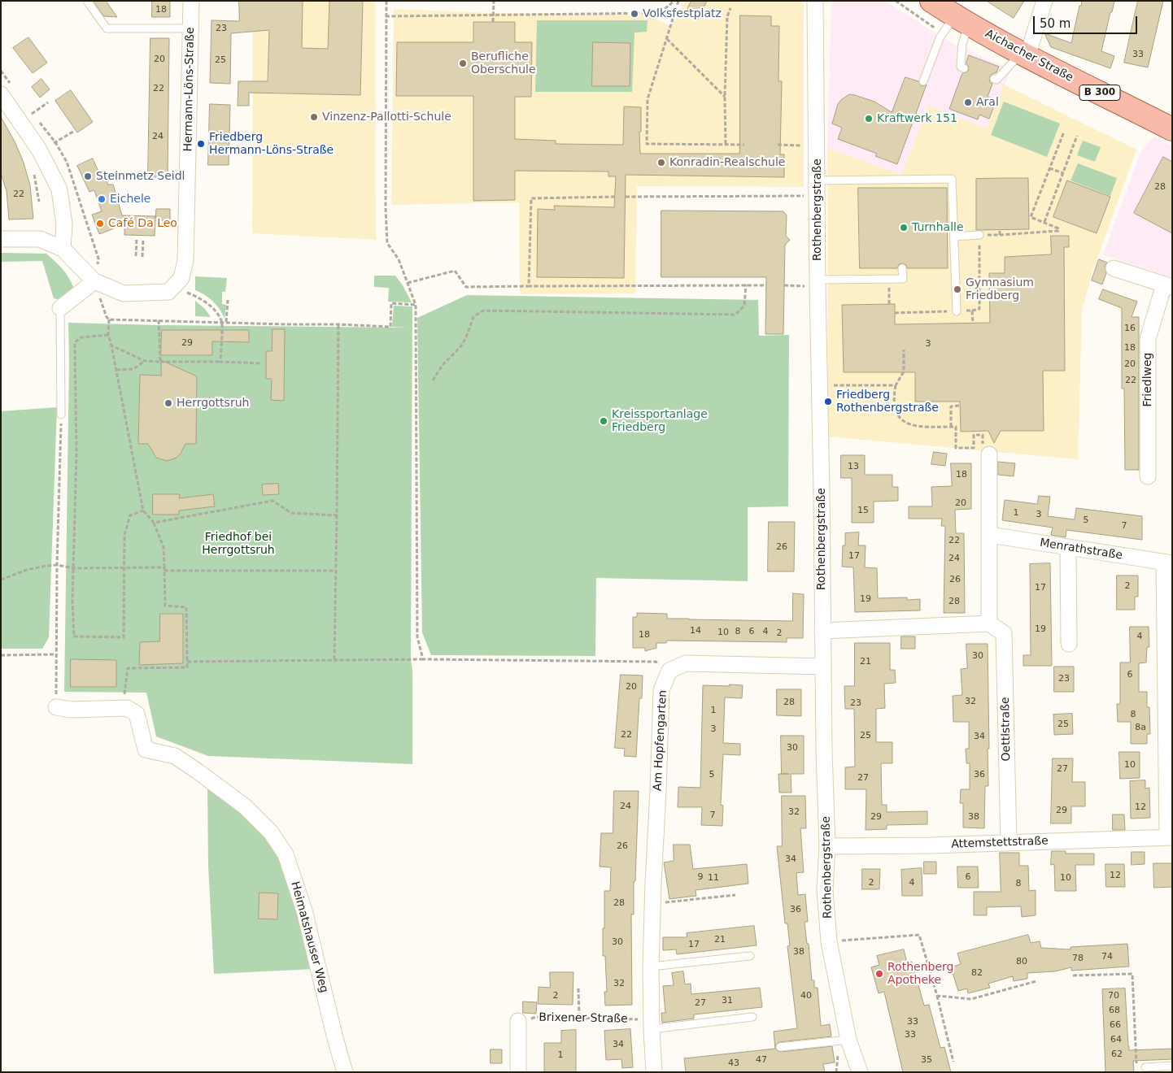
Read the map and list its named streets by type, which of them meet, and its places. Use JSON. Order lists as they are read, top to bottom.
{
  "streets": {
    "main road": ["Aichacher Straße", "B 300"],
    "street": [
      "Hermann-Löns-Straße",
      "Rothenbergstraße",
      "Friedlweg",
      "Menrathstraße",
      "Oettlstraße",
      "Am Hopfengarten",
      "Attemstettstraße",
      "Heimatshauser Weg"
    ],
    "path": ["Brixener Straße"]
  },
  "crossings": [
    ["Rothenbergstraße", "Attemstettstraße"],
    ["Oettlstraße", "Attemstettstraße"],
    ["Am Hopfengarten", "Brixener Straße"]
  ],
  "parks": ["Friedhof bei Herrgottsruh"],
  "places": [
    "Volksfestplatz",
    "Berufliche Oberschule",
    "Aral",
    "Vinzenz-Pallotti-Schule",
    "Kraftwerk 151",
    "Friedberg Hermann-Löns-Straße",
    "Konradin-Realschule",
    "Steinmetz Seidl",
    "Eichele",
    "Café Da Leo",
    "Turnhalle",
    "Gymnasium Friedberg",
    "Friedberg Rothenbergstraße",
    "Herrgottsruh",
    "Kreissportanlage Friedberg",
    "Rothenberg Apotheke"
  ],
  "house_numbers": [
    "18",
    "23",
    "33",
    "20",
    "25",
    "22",
    "24",
    "28",
    "22",
    "16",
    "29",
    "3",
    "18",
    "20",
    "22",
    "13",
    "18",
    "20",
    "15",
    "1",
    "3",
    "5",
    "7",
    "22",
    "26",
    "17",
    "24",
    "26",
    "2",
    "17",
    "19",
    "28",
    "19",
    "14",
    "8",
    "6",
    "4",
    "10",
    "2",
    "18",
    "4",
    "30",
    "21",
    "6",
    "23",
    "20",
    "32",
    "28",
    "23",
    "1",
    "8",
    "25",
    "8a",
    "3",
    "22",
    "25",
    "34",
    "30",
    "10",
    "27",
    "5",
    "36",
    "27",
    "24",
    "12",
    "29",
    "32",
    "7",
    "29",
    "38",
    "26",
    "34",
    "12",
    "9",
    "6",
    "11",
    "10",
    "2",
    "4",
    "8",
    "28",
    "36",
    "21",
    "30",
    "17",
    "38",
    "74",
    "78",
    "80",
    "82",
    "32",
    "2",
    "40",
    "70",
    "31",
    "27",
    "68",
    "33",
    "66",
    "33",
    "64",
    "34",
    "62",
    "1",
    "47",
    "35",
    "43"
  ],
  "scale_bar": "50 m"
}
